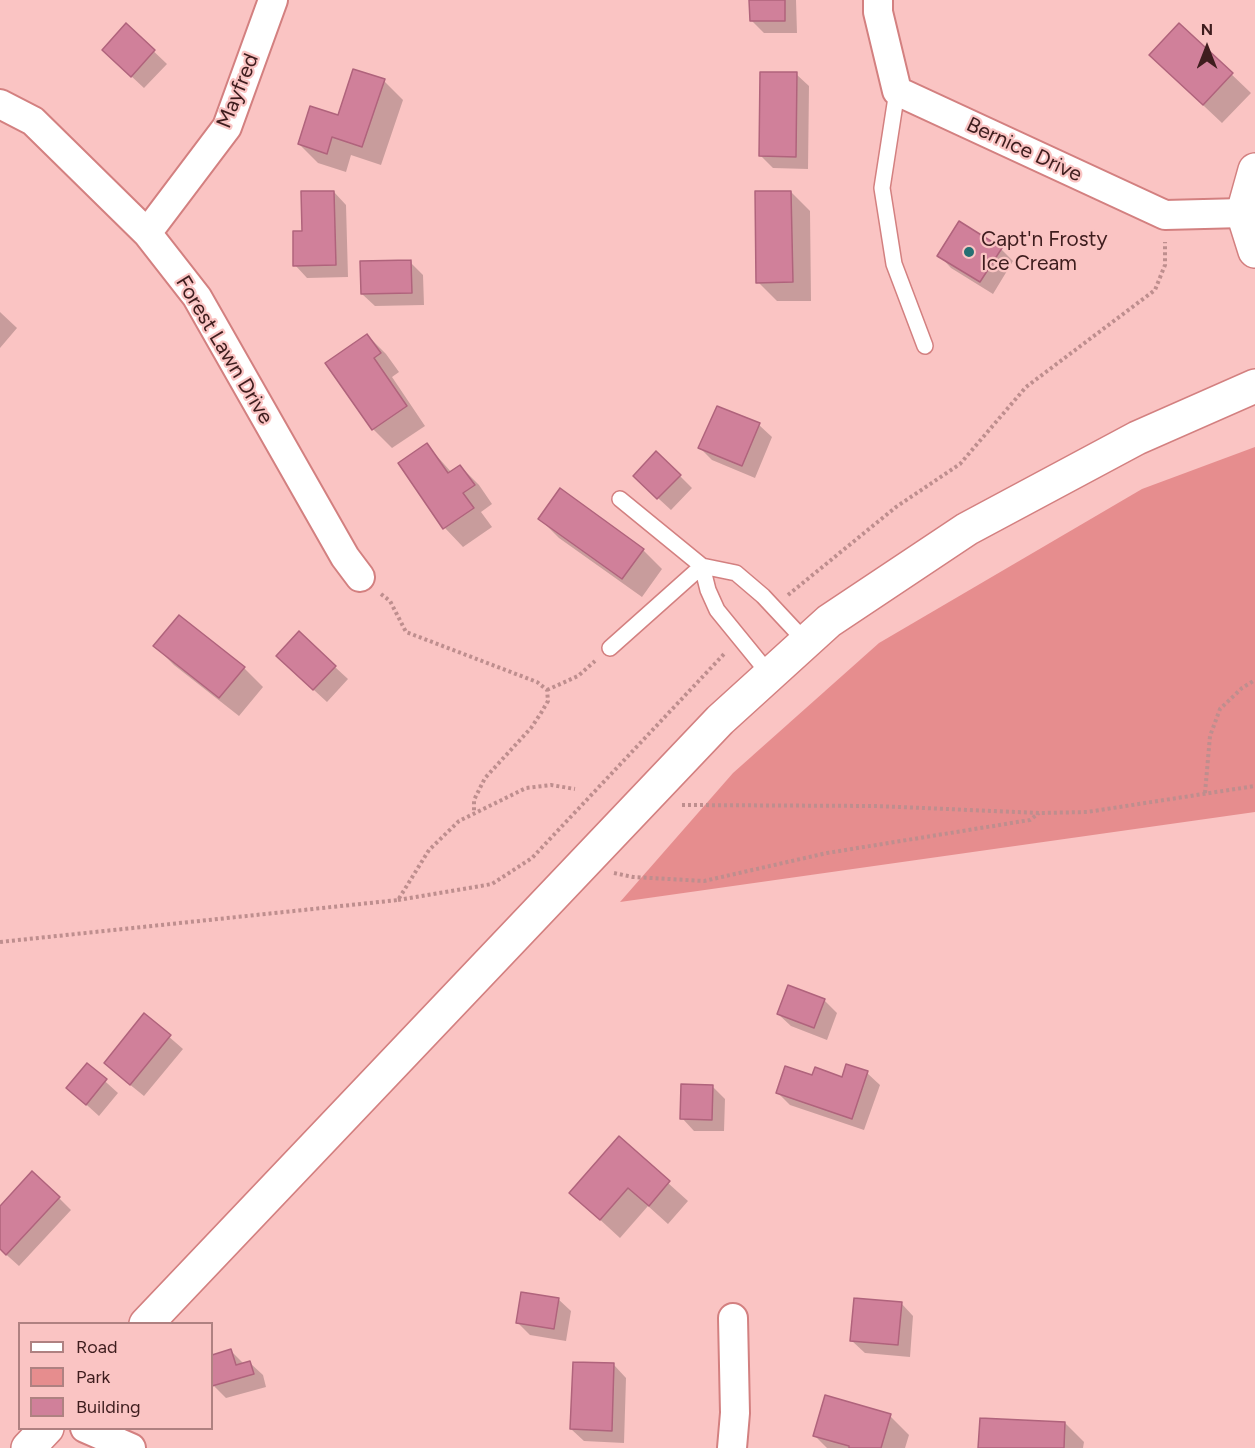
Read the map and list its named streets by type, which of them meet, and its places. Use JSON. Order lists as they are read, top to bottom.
{
  "streets": {
    "street": ["Mayfred", "Bernice Drive", "Forest Lawn Drive"]
  },
  "crossings": [
    ["Mayfred", "Forest Lawn Drive"]
  ],
  "places": ["Capt'n Frosty Ice Cream"],
  "legend": ["Road", "Park", "Building"],
  "north": "top"
}
